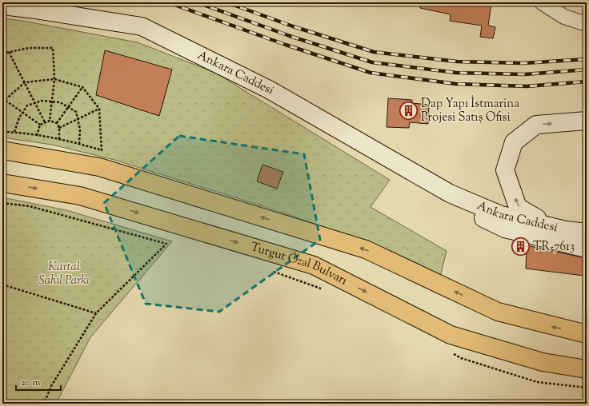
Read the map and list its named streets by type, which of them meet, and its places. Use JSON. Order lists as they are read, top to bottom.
{
  "streets": {
    "highway": ["Turgut Özal Bulvarı"],
    "main road": ["Ankara Caddesi"]
  },
  "parks": ["Kartal Sahil Parkı"],
  "places": {
    "building": ["Dap Yapı İstmarina Projesi Satış Ofisi", "TR-7613"]
  },
  "scale_bar": "20 m"
}
